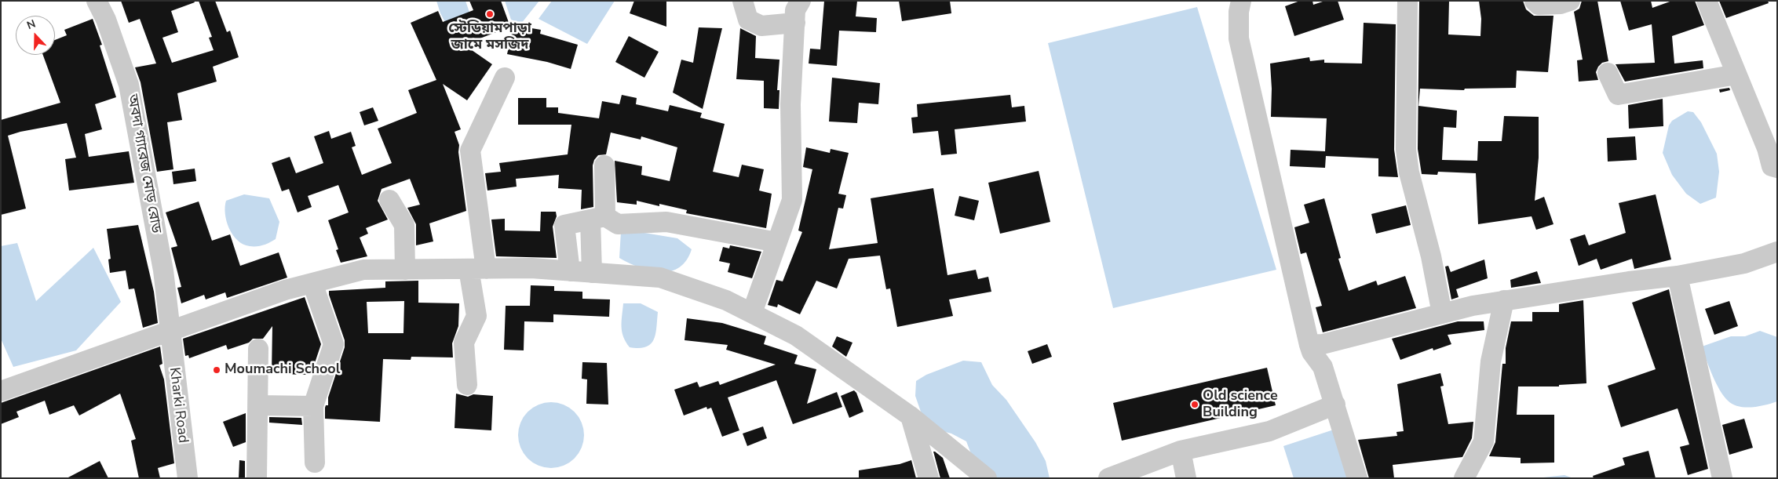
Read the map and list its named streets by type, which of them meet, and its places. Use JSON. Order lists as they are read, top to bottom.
{
  "streets": {
    "street": ["অবদা গ্যারেজ মোড় রোড", "Kharki Road"]
  },
  "crossings": [
    ["অবদা গ্যারেজ মোড় রোড", "Kharki Road"]
  ],
  "places": ["স্টেডিয়ামপাড়া জামে মসজিদ", "Moumachi School", "Old science Building"],
  "north": "top"
}
